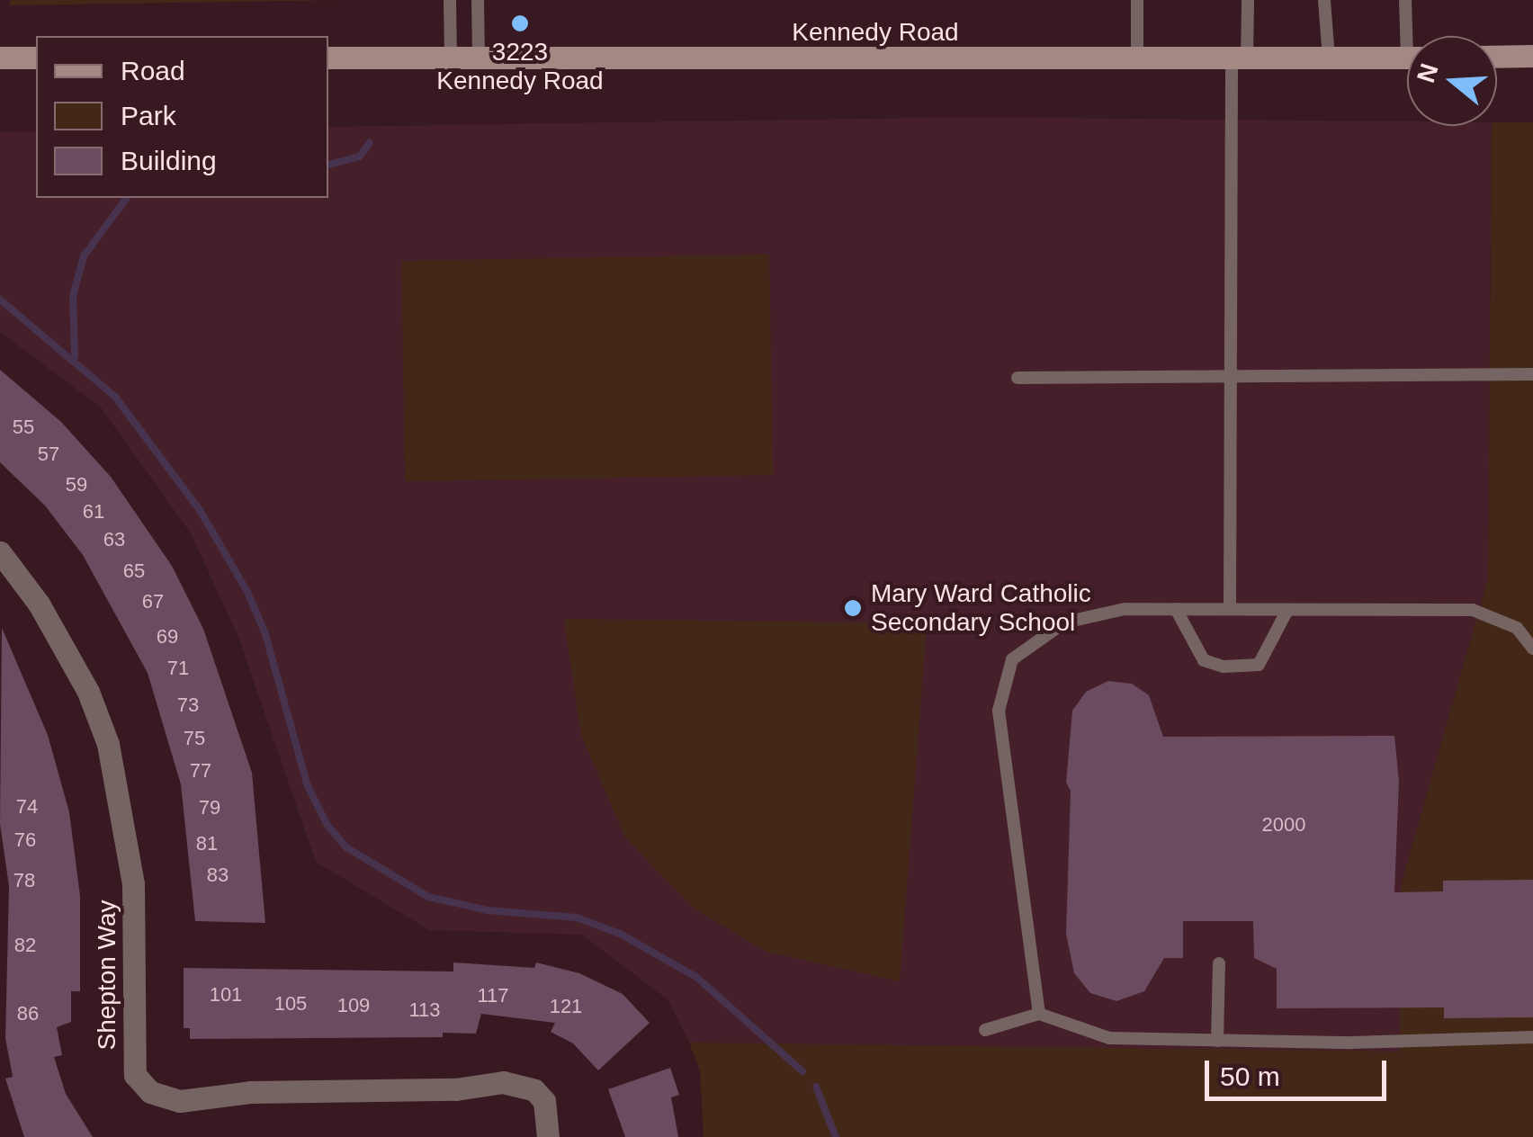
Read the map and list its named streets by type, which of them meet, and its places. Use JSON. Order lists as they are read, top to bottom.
{
  "streets": {
    "main road": ["Kennedy Road"],
    "street": ["Shepton Way"]
  },
  "places": ["3223 Kennedy Road", "Mary Ward Catholic Secondary School"],
  "house_numbers": [
    "55",
    "57",
    "59",
    "61",
    "63",
    "65",
    "67",
    "69",
    "71",
    "73",
    "75",
    "77",
    "74",
    "79",
    "2000",
    "76",
    "81",
    "83",
    "78",
    "82",
    "101",
    "117",
    "105",
    "109",
    "121",
    "113",
    "86"
  ],
  "legend": ["Road", "Park", "Building"],
  "scale_bar": "50 m",
  "north": "left"
}
